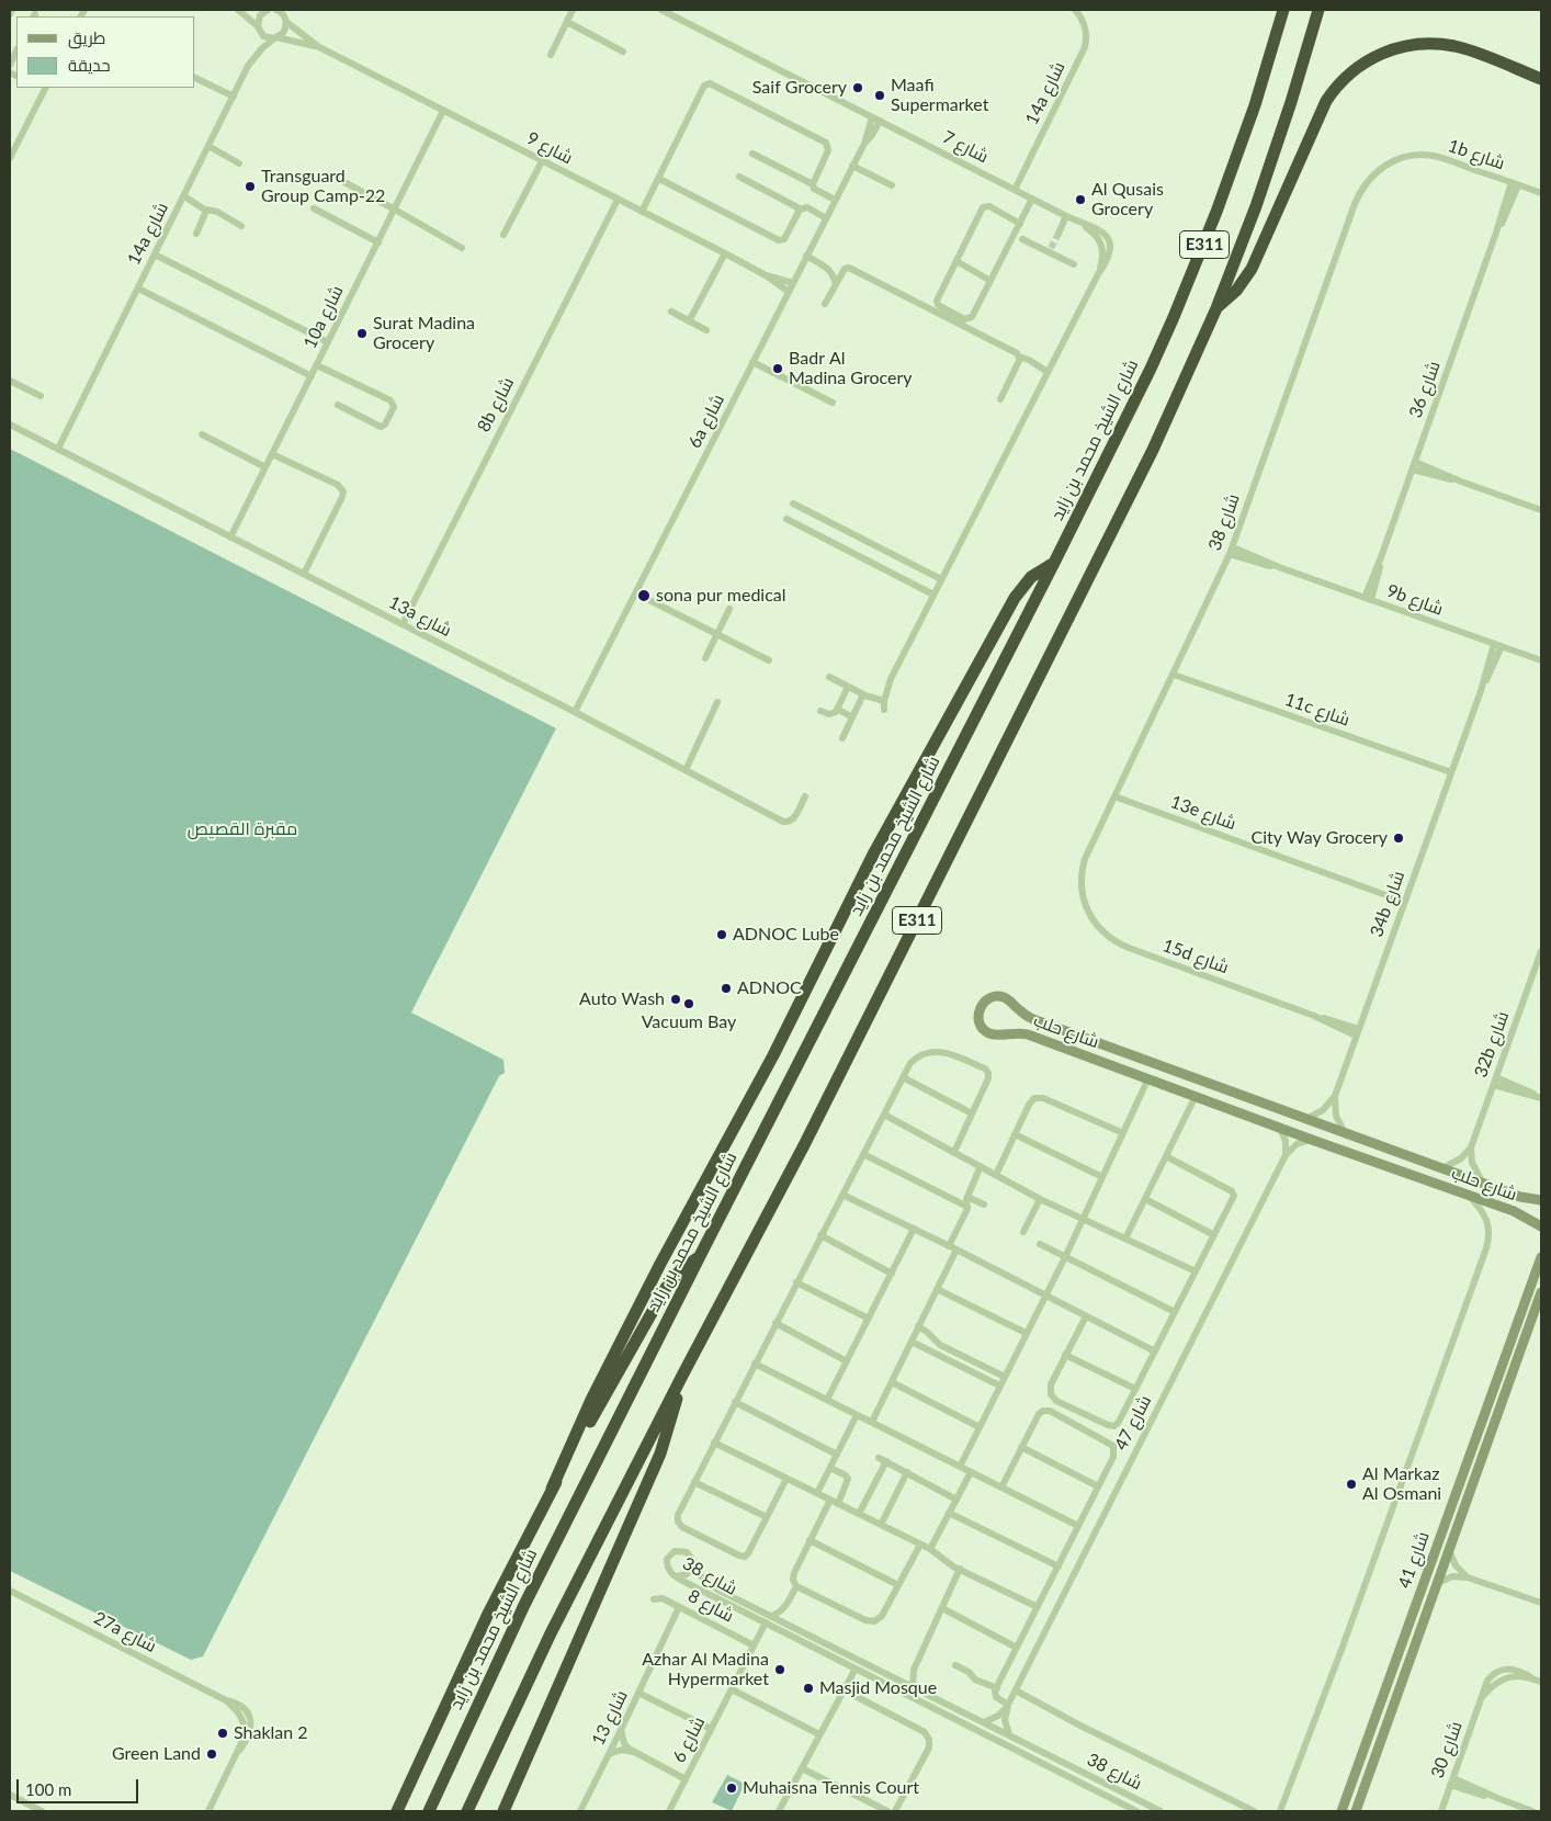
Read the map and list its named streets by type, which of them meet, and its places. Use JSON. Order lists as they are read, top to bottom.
{
  "streets": {
    "highway": ["E311", "شارع الشيخ محمد بن زايد"],
    "street": [
      "14a شارع",
      "شارع 7",
      "شارع 9",
      "1b شارع",
      "10a شارع",
      "شارع 36",
      "8b شارع",
      "6a شارع",
      "شارع 38",
      "9b شارع",
      "13a شارع",
      "11c شارع",
      "13e شارع",
      "34b شارع",
      "15d شارع",
      "شارع حلب",
      "32b شارع",
      "شارع 47",
      "شارع 41",
      "شارع 8",
      "27a شارع",
      "شارع 13",
      "شارع 6",
      "شارع 30"
    ]
  },
  "crossings": [
    ["14a شارع", "شارع 7"],
    ["14a شارع", "شارع 9"],
    ["14a شارع", "13a شارع"],
    ["شارع 7", "6a شارع"],
    ["شارع 9", "10a شارع"],
    ["شارع 9", "8b شارع"],
    ["شارع 9", "6a شارع"],
    ["1b شارع", "شارع 36"],
    ["1b شارع", "شارع 38"],
    ["10a شارع", "13a شارع"],
    ["شارع 36", "9b شارع"],
    ["8b شارع", "13a شارع"],
    ["6a شارع", "13a شارع"],
    ["شارع 38", "9b شارع"],
    ["شارع 38", "11c شارع"],
    ["شارع 38", "13e شارع"],
    ["شارع 38", "15d شارع"],
    ["شارع 38", "شارع 47"],
    ["شارع 38", "شارع 6"],
    ["9b شارع", "34b شارع"],
    ["11c شارع", "34b شارع"],
    ["13e شارع", "34b شارع"],
    ["34b شارع", "15d شارع"],
    ["34b شارع", "شارع حلب"],
    ["شارع 8", "شارع 13"],
    ["شارع 8", "شارع 6"]
  ],
  "parks": ["مقبرة القصيص"],
  "places": [
    "Saif Grocery",
    "Maafi Supermarket",
    "Transguard Group Camp-22",
    "Al Qusais Grocery",
    "Surat Madina Grocery",
    "Badr Al Madina Grocery",
    "sona pur medical",
    "City Way Grocery",
    "ADNOC Lube",
    "ADNOC",
    "Auto Wash",
    "Vacuum Bay",
    "Al Markaz Al Osmani",
    "Azhar Al Madina Hypermarket",
    "Masjid Mosque",
    "Shaklan 2",
    "Green Land",
    "Muhaisna Tennis Court"
  ],
  "legend": ["طريق", "حديقة"],
  "scale_bar": "100 m"
}
